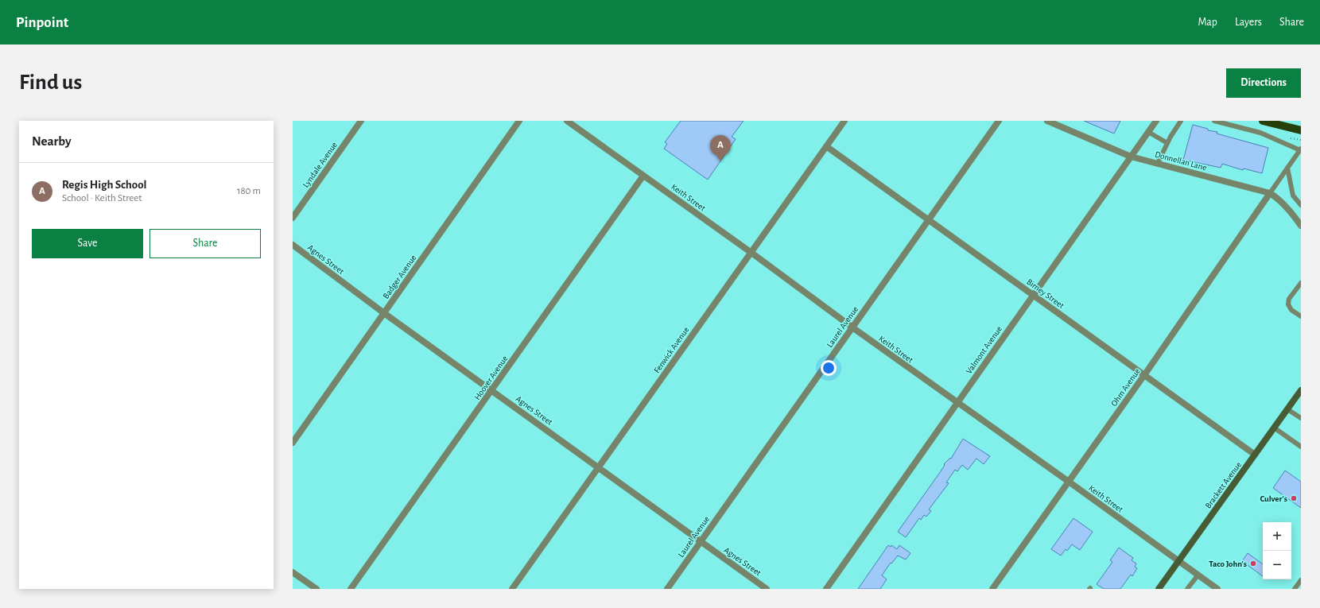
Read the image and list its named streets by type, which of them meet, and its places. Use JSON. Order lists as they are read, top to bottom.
{
  "streets": {
    "main road": ["Brackett Avenue"],
    "street": [
      "Donnellan Lane",
      "Lyndale Avenue",
      "Keith Street",
      "Agnes Street",
      "Badger Avenue",
      "Birney Street",
      "Laurel Avenue",
      "Fenwick Avenue",
      "Valmont Avenue",
      "Hoover Avenue",
      "Ohm Avenue"
    ]
  },
  "crossings": [
    ["Donnellan Lane", "Valmont Avenue"],
    ["Donnellan Lane", "Ohm Avenue"],
    ["Keith Street", "Laurel Avenue"],
    ["Keith Street", "Fenwick Avenue"],
    ["Keith Street", "Valmont Avenue"],
    ["Keith Street", "Hoover Avenue"],
    ["Keith Street", "Ohm Avenue"],
    ["Keith Street", "Brackett Avenue"],
    ["Agnes Street", "Badger Avenue"],
    ["Agnes Street", "Laurel Avenue"],
    ["Agnes Street", "Fenwick Avenue"],
    ["Agnes Street", "Hoover Avenue"],
    ["Birney Street", "Laurel Avenue"],
    ["Birney Street", "Fenwick Avenue"],
    ["Birney Street", "Valmont Avenue"],
    ["Birney Street", "Ohm Avenue"],
    ["Birney Street", "Brackett Avenue"]
  ],
  "places": ["Culver's", "Taco John's"],
  "page": {
    "header": "Pinpoint",
    "nav": ["Map", "Layers", "Share"],
    "buttons": [
      "Directions",
      ["Save", "Share"]
    ],
    "title": "Find us",
    "heading": "Nearby",
    "pins": "A",
    "list": [
      {
        "mark": "A",
        "name": "Regis High School",
        "note": "School · Keith Street",
        "value": "180 m"
      }
    ],
    "map_buttons": ["+", "−"]
  }
}
